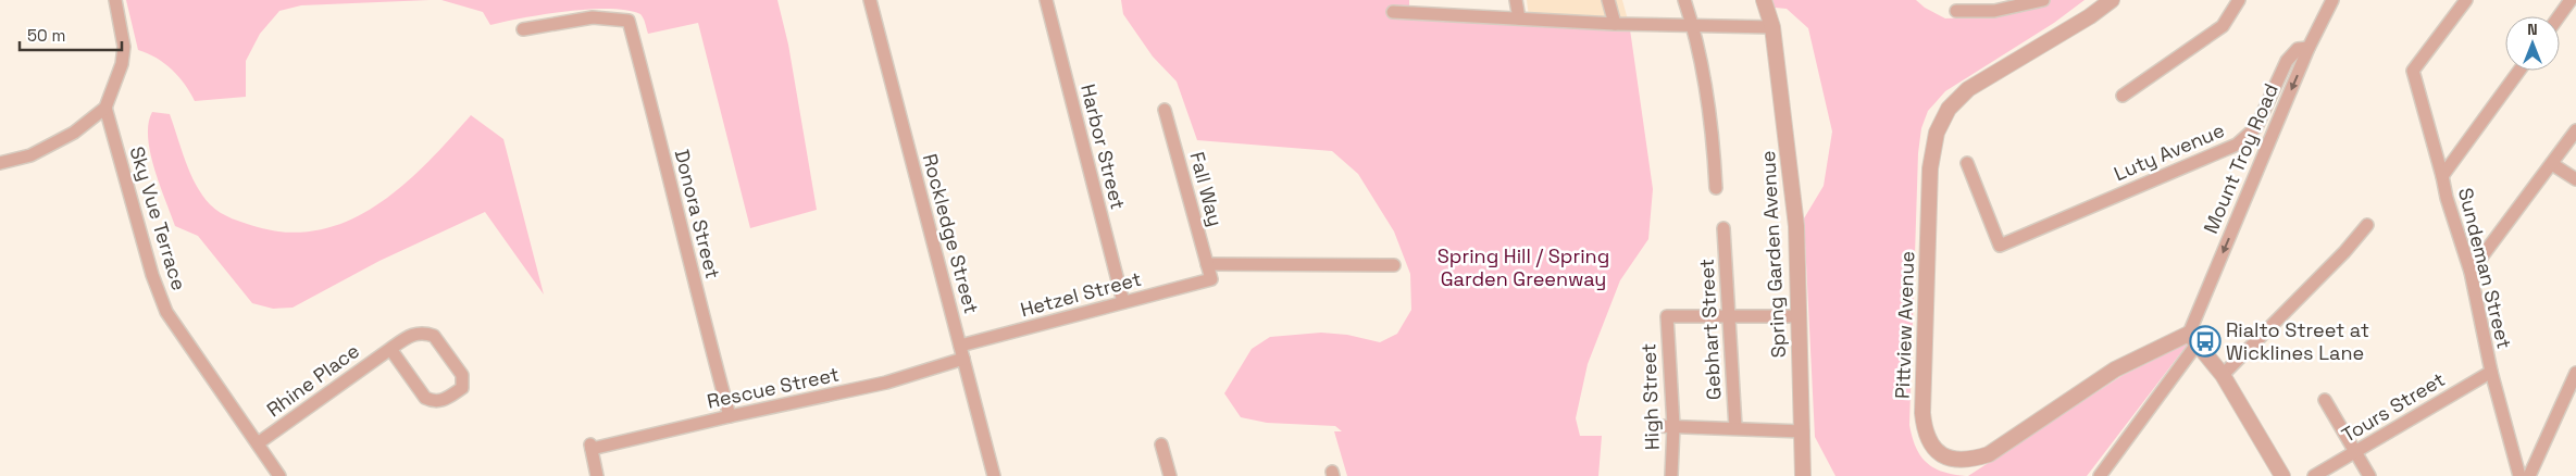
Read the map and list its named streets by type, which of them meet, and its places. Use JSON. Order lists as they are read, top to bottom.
{
  "streets": {
    "street": [
      "Harbor Street",
      "Luty Avenue",
      "Mount Troy Road",
      "Fall Way",
      "Donora Street",
      "Sky Vue Terrace",
      "Rockledge Street",
      "Spring Garden Avenue",
      "Sundeman Street",
      "Hetzel Street",
      "Pittview Avenue",
      "Gebhart Street",
      "Rhine Place",
      "Rescue Street",
      "High Street",
      "Tours Street"
    ]
  },
  "crossings": [
    ["Harbor Street", "Hetzel Street"],
    ["Luty Avenue", "Mount Troy Road"],
    ["Mount Troy Road", "Pittview Avenue"],
    ["Fall Way", "Hetzel Street"],
    ["Donora Street", "Rescue Street"],
    ["Sky Vue Terrace", "Rhine Place"],
    ["Rockledge Street", "Hetzel Street"],
    ["Rockledge Street", "Rescue Street"],
    ["Sundeman Street", "Tours Street"],
    ["Gebhart Street", "High Street"]
  ],
  "parks": ["Spring Hill / Spring Garden Greenway"],
  "places": {
    "bus stop": ["Rialto Street at Wicklines Lane"]
  },
  "scale_bar": "50 m",
  "north": "top"
}
